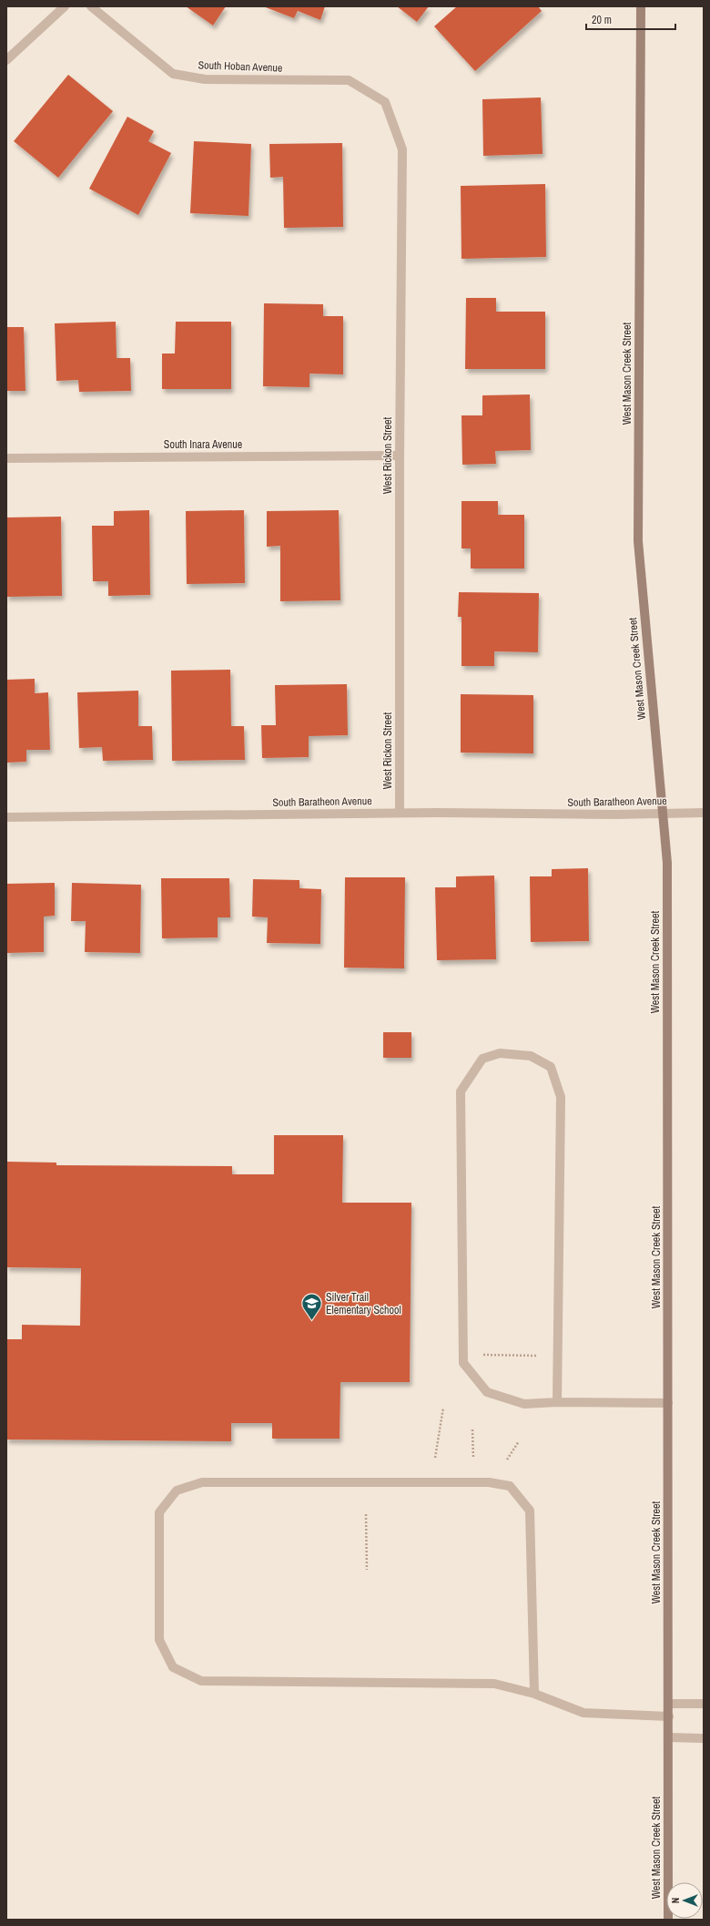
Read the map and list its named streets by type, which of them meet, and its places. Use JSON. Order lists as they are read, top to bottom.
{
  "streets": {
    "street": [
      "South Hoban Avenue",
      "West Mason Creek Street",
      "South Inara Avenue",
      "West Rickon Street",
      "South Baratheon Avenue"
    ]
  },
  "crossings": [
    ["South Hoban Avenue", "West Rickon Street"],
    ["West Mason Creek Street", "South Baratheon Avenue"],
    ["South Inara Avenue", "West Rickon Street"],
    ["West Rickon Street", "South Baratheon Avenue"]
  ],
  "places": {
    "school or university": ["Silver Trail Elementary School"]
  },
  "scale_bar": "20 m",
  "north": "left"
}
